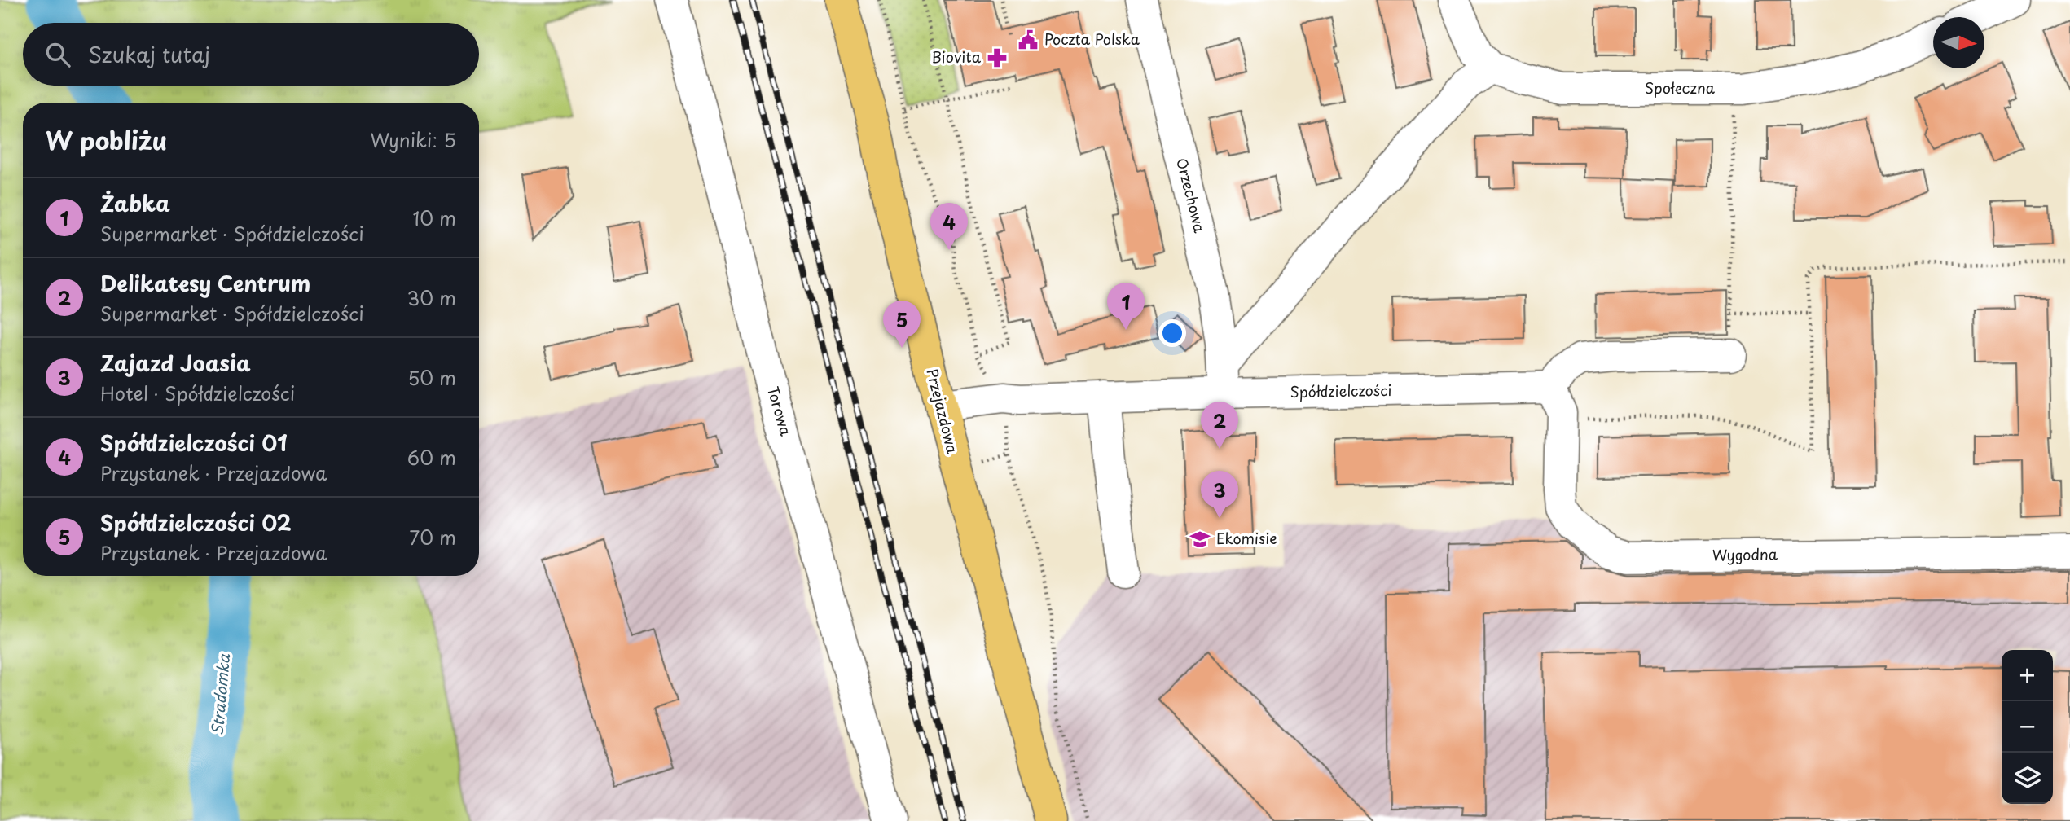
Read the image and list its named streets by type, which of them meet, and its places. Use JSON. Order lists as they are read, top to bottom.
{
  "streets": {
    "main road": ["Przejazdowa"],
    "street": [
      "Społeczna",
      "Orzechowa",
      "Spółdzielczości",
      "Torowa",
      "Wygodna"
    ]
  },
  "crossings": [
    ["Orzechowa", "Spółdzielczości"],
    ["Spółdzielczości", "Przejazdowa"],
    ["Spółdzielczości", "Wygodna"]
  ],
  "water": ["Stradomka"],
  "places": {
    "public building": ["Poczta Polska"],
    "pharmacy": ["Biovita"],
    "school or university": ["Ekomisie"]
  },
  "north": "right",
  "page": {
    "search": "Szukaj tutaj",
    "heading": ["W pobliżu", "Wyniki: 5"],
    "list": [
      {
        "mark": "1",
        "name": "Żabka",
        "note": "Supermarket · Spółdzielczości",
        "value": "10 m"
      },
      {
        "mark": "2",
        "name": "Delikatesy Centrum",
        "note": "Supermarket · Spółdzielczości",
        "value": "30 m"
      },
      {
        "mark": "3",
        "name": "Zajazd Joasia",
        "note": "Hotel · Spółdzielczości",
        "value": "50 m"
      },
      {
        "mark": "4",
        "name": "Spółdzielczości 01",
        "note": "Przystanek · Przejazdowa",
        "value": "60 m"
      },
      {
        "mark": "5",
        "name": "Spółdzielczości 02",
        "note": "Przystanek · Przejazdowa",
        "value": "70 m"
      }
    ],
    "pins": [
      "4",
      "1",
      "5",
      "2",
      "3"
    ],
    "map_buttons": ["+", "−"]
  }
}
